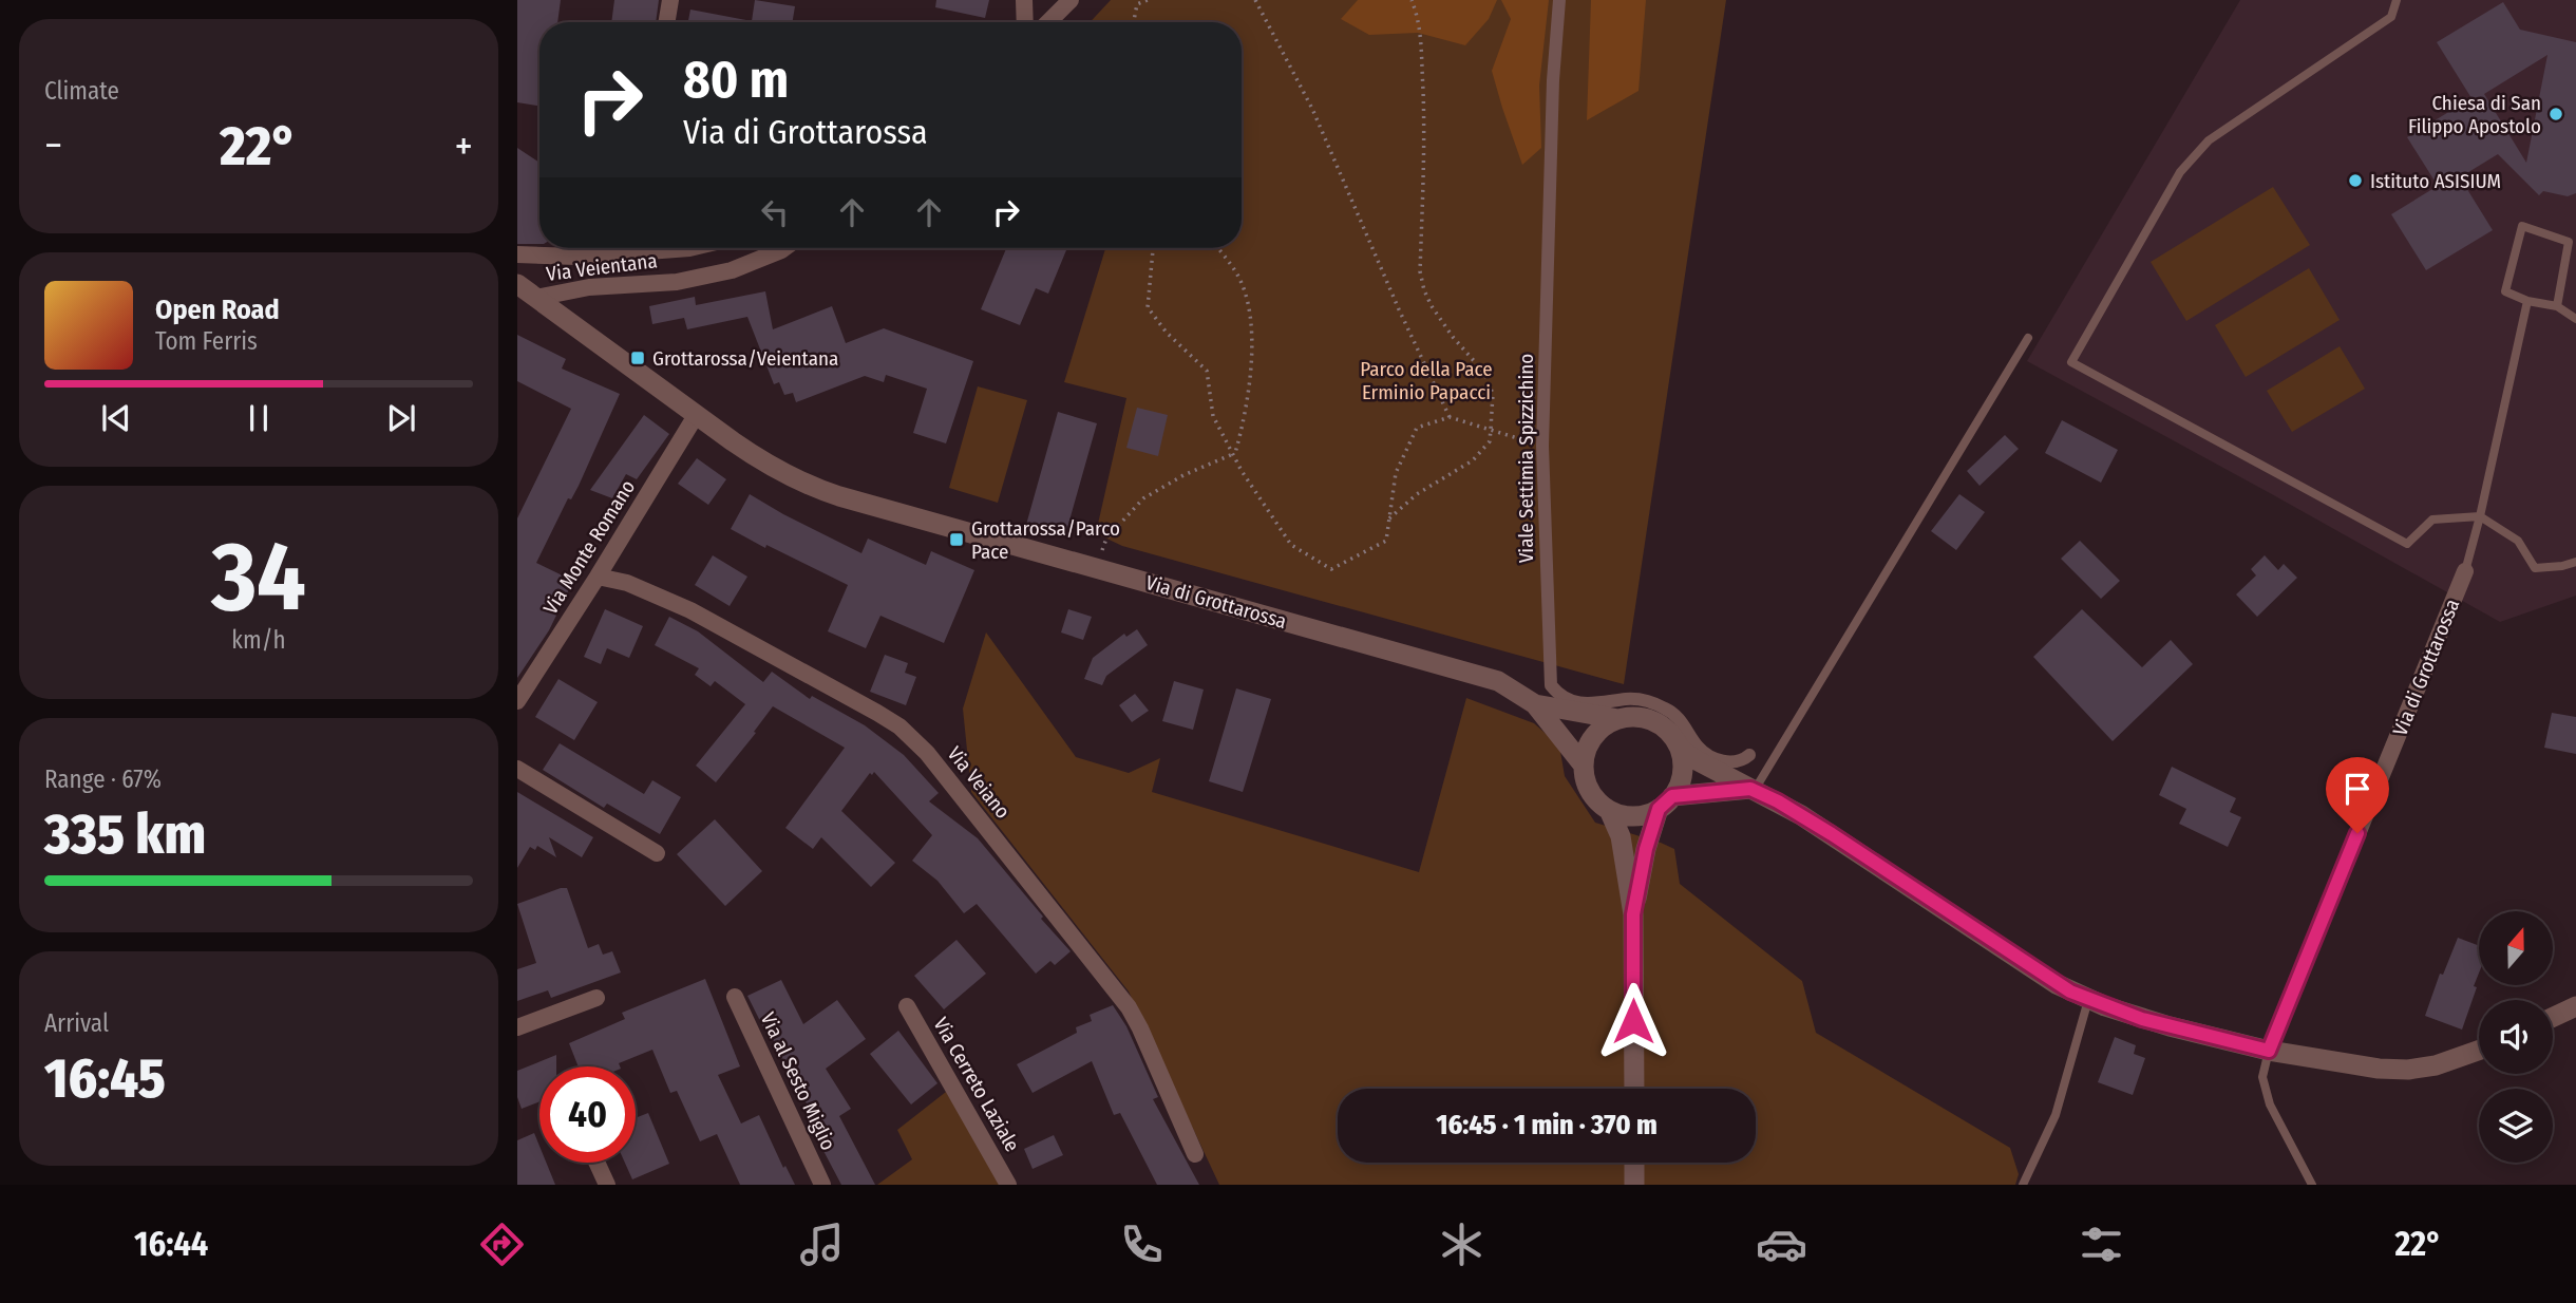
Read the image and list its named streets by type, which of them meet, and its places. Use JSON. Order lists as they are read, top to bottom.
{
  "streets": {
    "street": [
      "Via Veientana",
      "Viale Settimia Spizzichino",
      "Via Monte Romano",
      "Via di Grottarossa",
      "Via Veiano",
      "Via al Sesto Miglio",
      "Via Cerreto Laziale"
    ]
  },
  "crossings": [
    ["Via Veientana", "Via di Grottarossa"],
    ["Via Monte Romano", "Via di Grottarossa"],
    ["Via Monte Romano", "Via Veiano"]
  ],
  "parks": ["Parco della Pace Erminio Papacci"],
  "places": {
    "other": ["Chiesa di San Filippo Apostolo", "Istituto ASISIUM"],
    "transit": ["Grottarossa/Veientana", "Grottarossa/Parco Pace"]
  },
  "north": "top",
  "page": {
    "tile": [
      "Climate",
      ["34", "km/h"],
      ["Range · 67%", "335 km"],
      ["Arrival", "16:45"]
    ],
    "turn": ["80 m", "Via di Grottarossa"],
    "heat": ["−", "22°", "+"],
    "song": ["Open Road", "Tom Ferris"],
    "limit": "40",
    "trip": "16:45 · 1 min · 370 m",
    "tabs": ["16:44", "22°"]
  }
}
